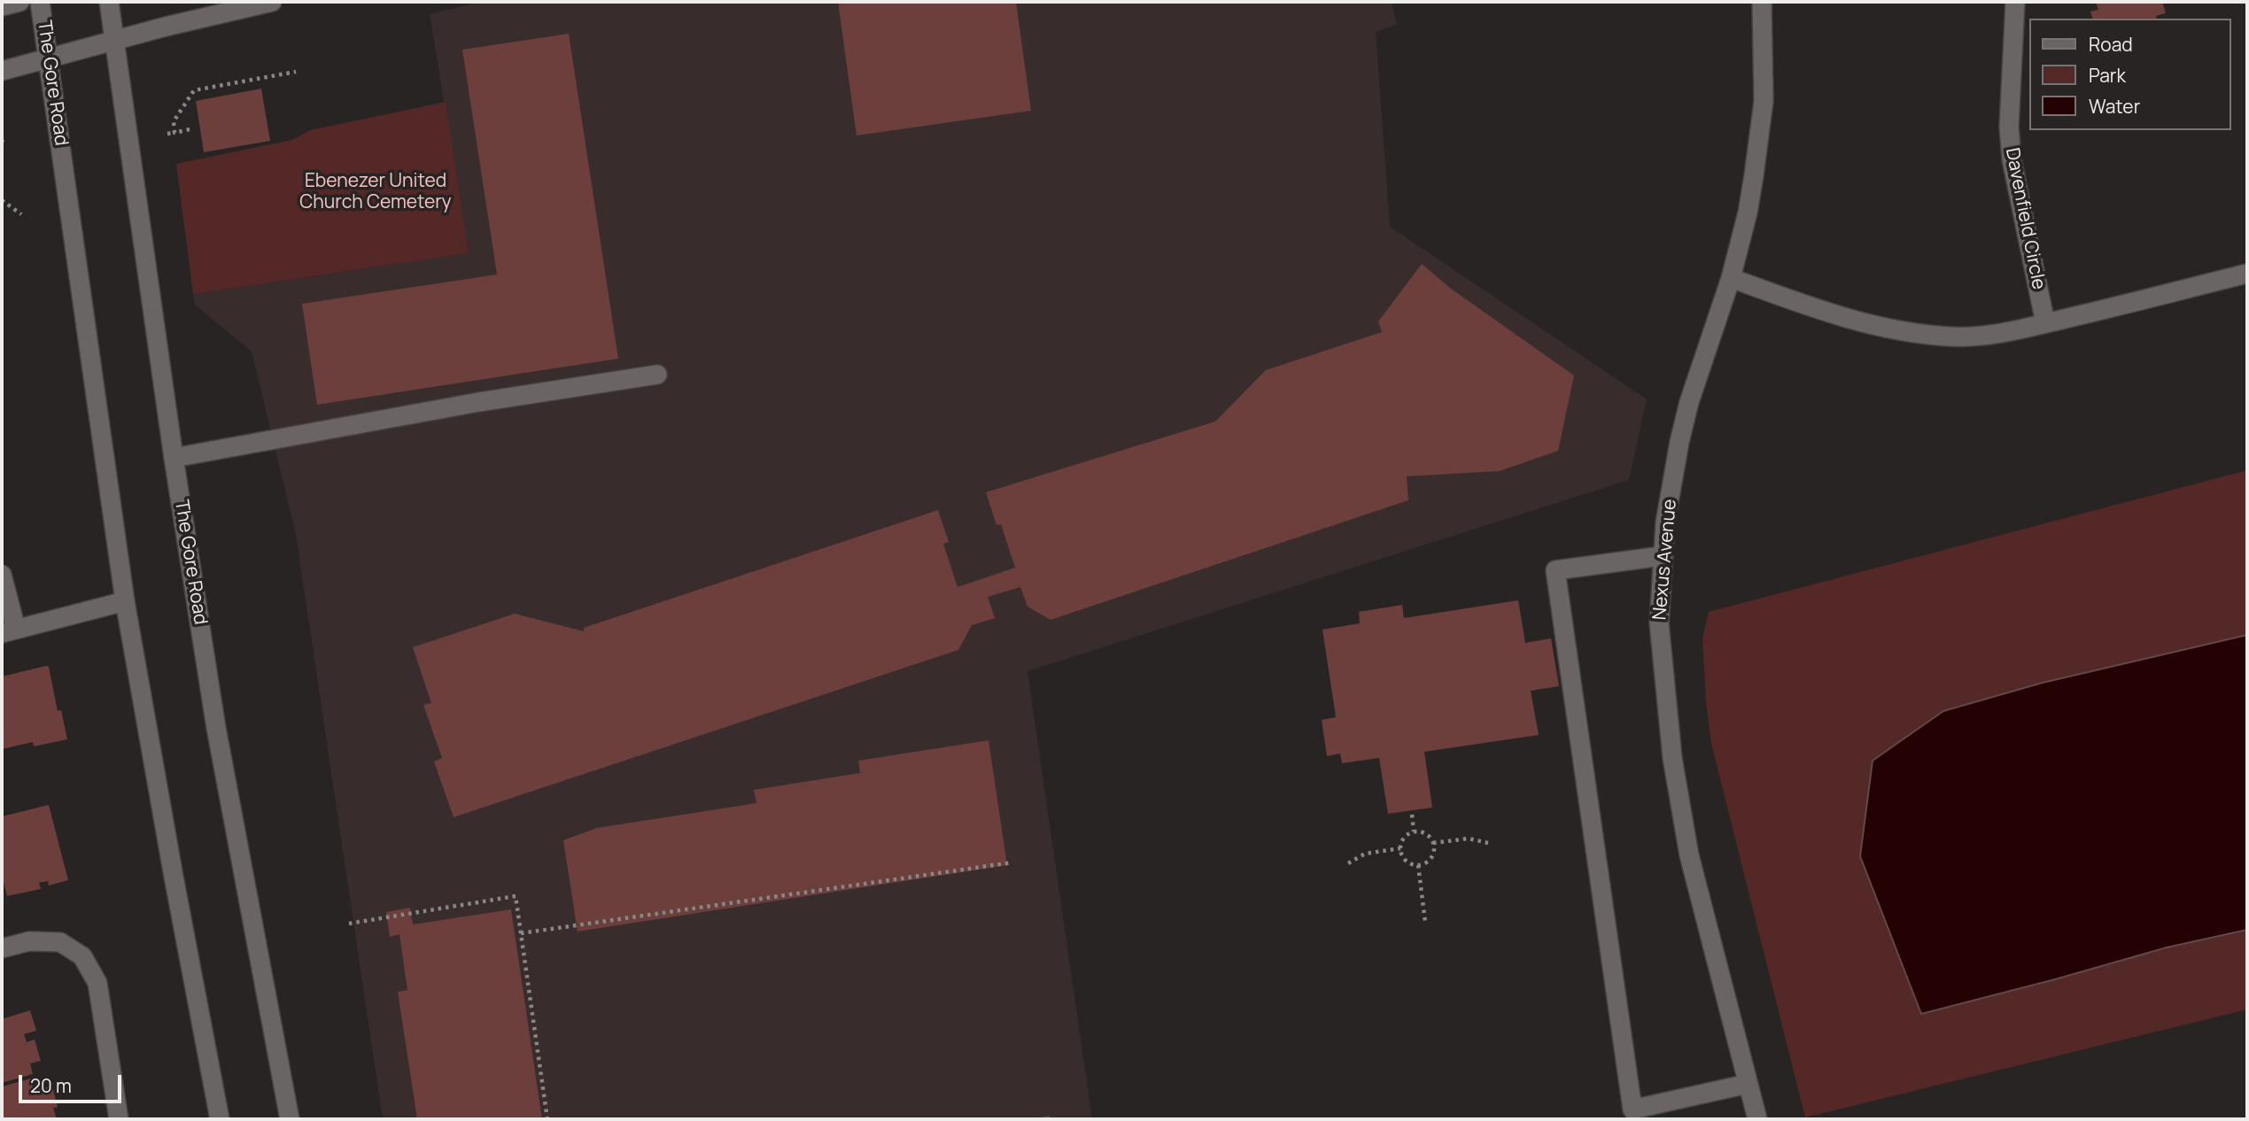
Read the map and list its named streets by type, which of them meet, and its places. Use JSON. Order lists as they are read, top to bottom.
{
  "streets": {
    "main road": ["The Gore Road", "Davenfield Circle", "Nexus Avenue"]
  },
  "parks": ["Ebenezer United Church Cemetery"],
  "legend": ["Road", "Park", "Water"],
  "scale_bar": "20 m"
}
